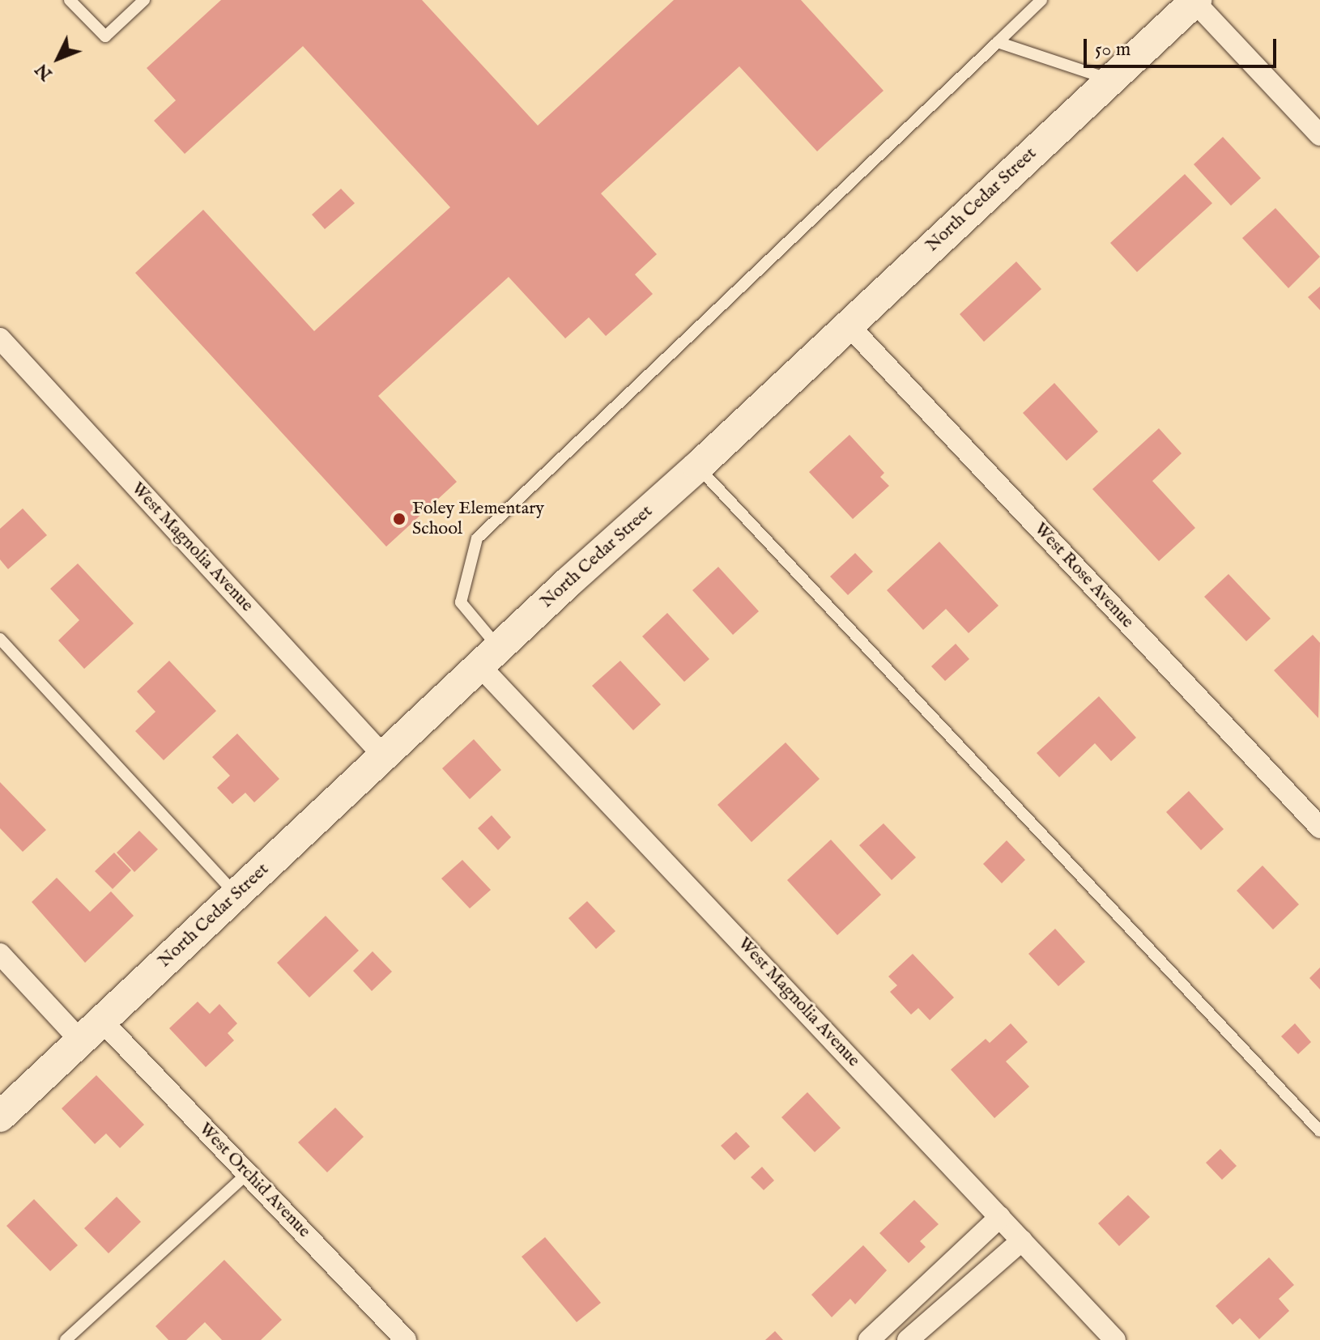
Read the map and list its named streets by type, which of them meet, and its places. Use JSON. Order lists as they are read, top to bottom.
{
  "streets": {
    "street": [
      "North Cedar Street",
      "West Magnolia Avenue",
      "West Rose Avenue",
      "West Orchid Avenue"
    ]
  },
  "crossings": [
    ["North Cedar Street", "West Magnolia Avenue"],
    ["North Cedar Street", "West Rose Avenue"],
    ["North Cedar Street", "West Orchid Avenue"]
  ],
  "places": ["Foley Elementary School"],
  "scale_bar": "50 m",
  "north": "bottom left"
}
